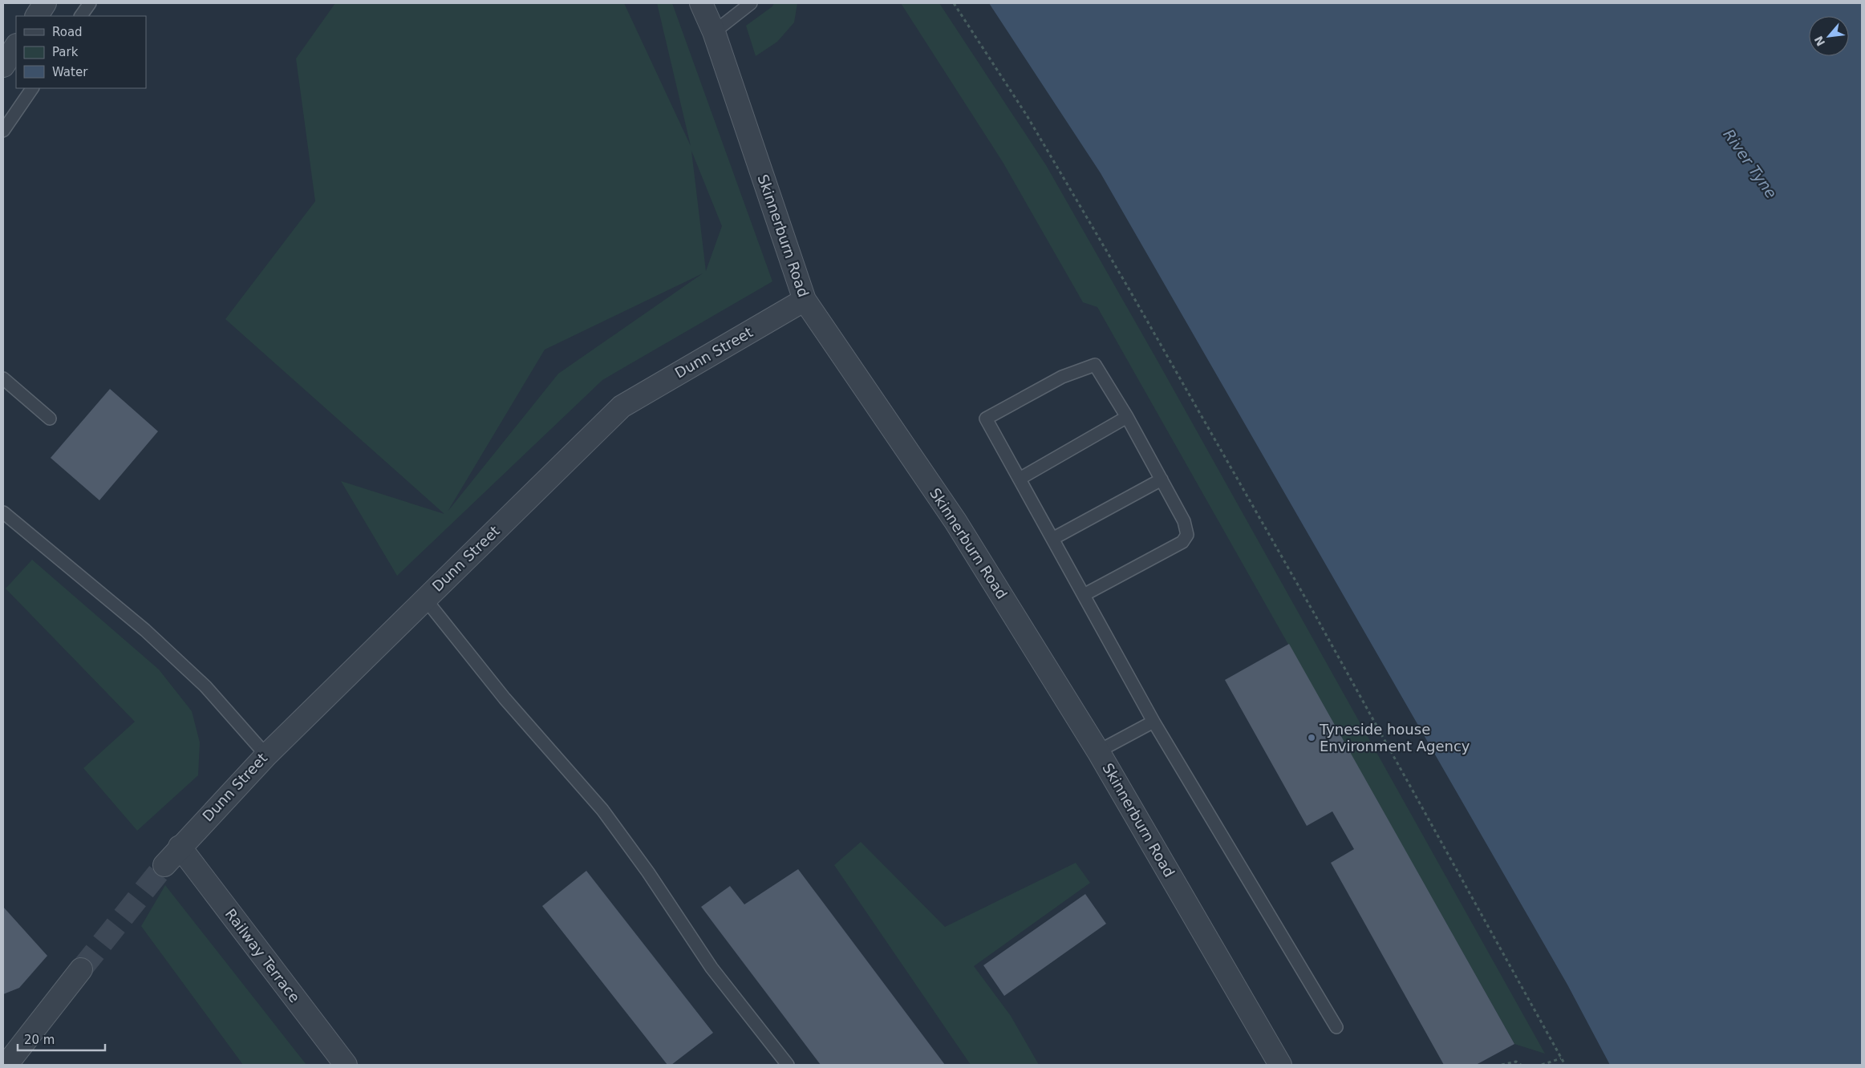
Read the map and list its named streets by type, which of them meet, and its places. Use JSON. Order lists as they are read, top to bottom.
{
  "streets": {
    "street": ["Skinnerburn Road", "Dunn Street", "Railway Terrace"]
  },
  "crossings": [
    ["Skinnerburn Road", "Dunn Street"],
    ["Dunn Street", "Railway Terrace"]
  ],
  "water": ["River Tyne"],
  "places": ["Tyneside house Environment Agency"],
  "legend": ["Road", "Park", "Water"],
  "scale_bar": "20 m",
  "north": "bottom left"
}
